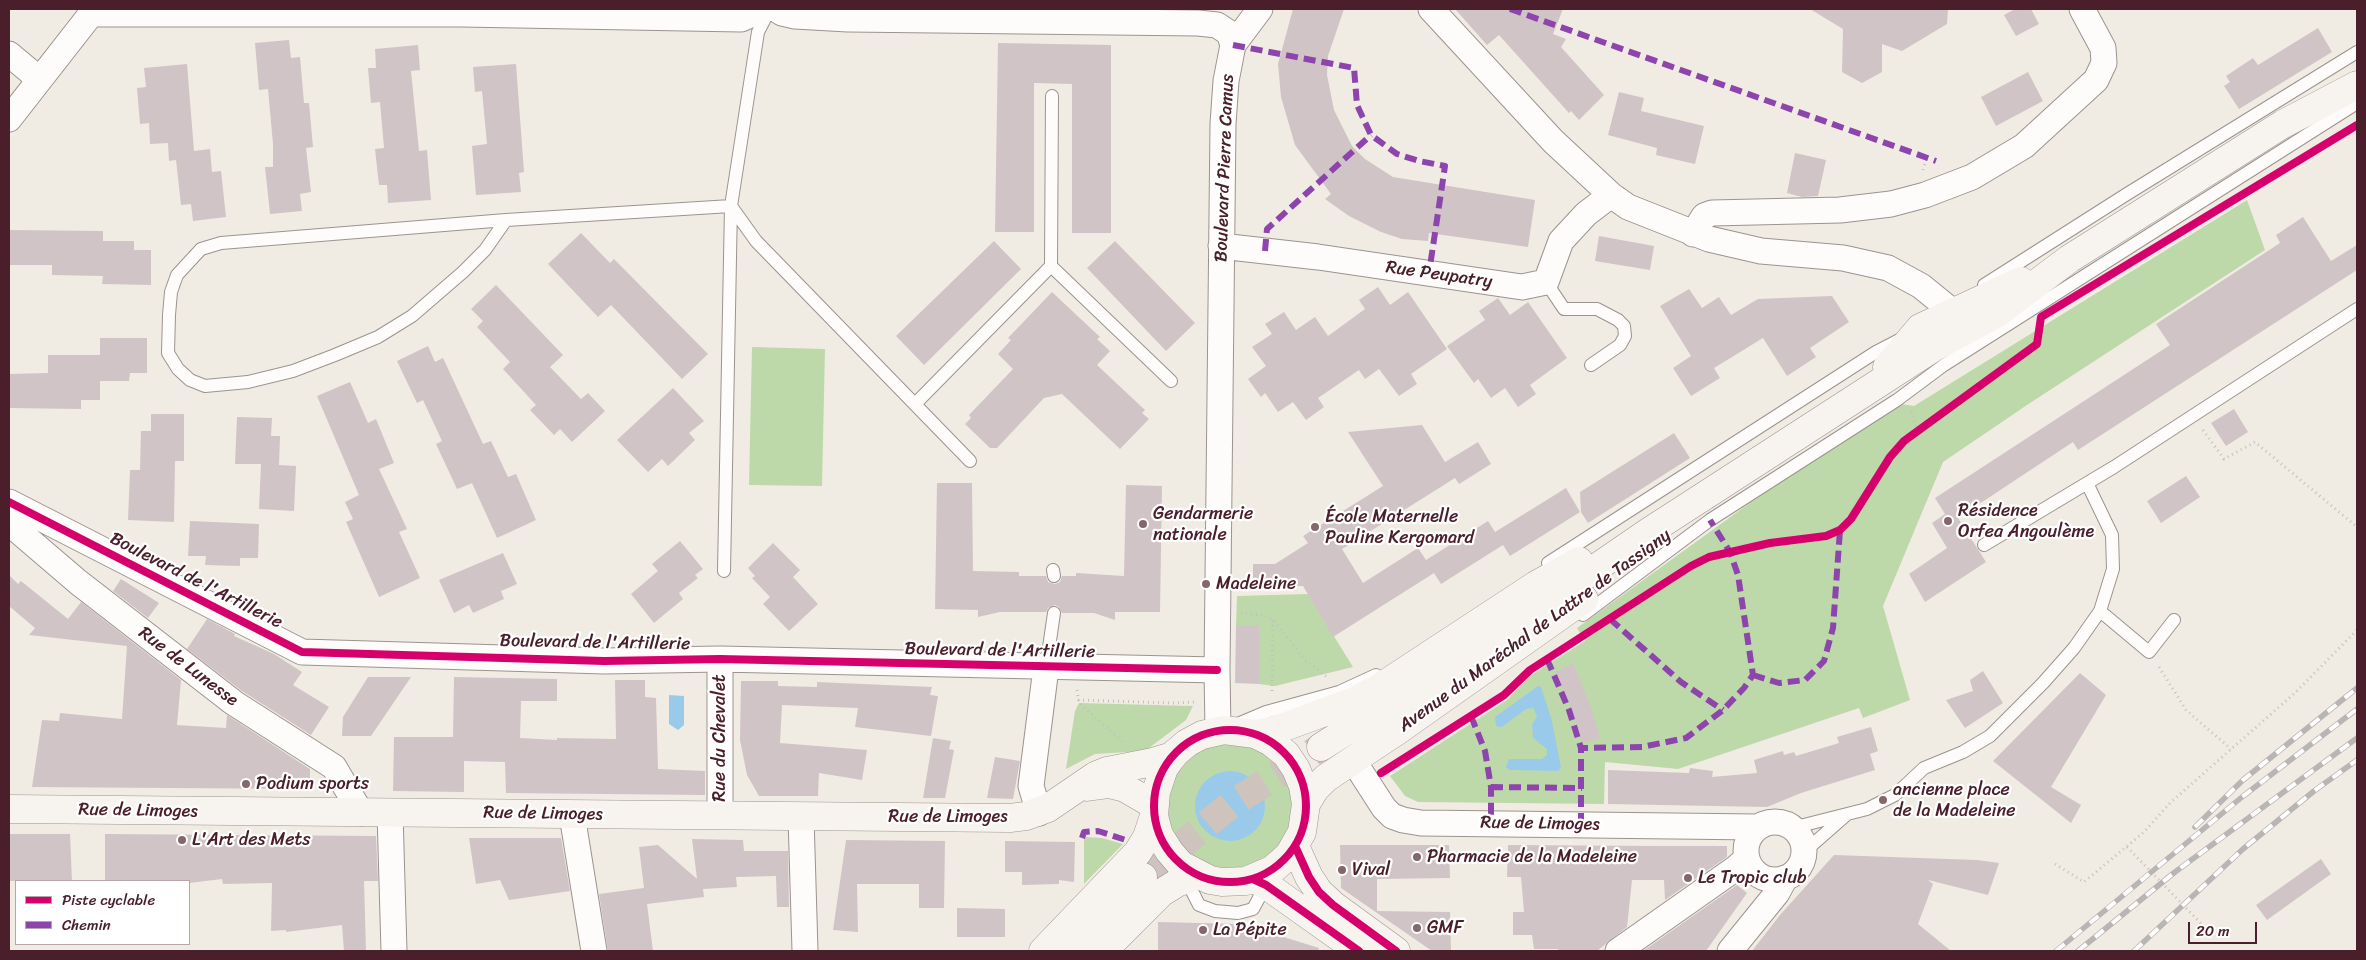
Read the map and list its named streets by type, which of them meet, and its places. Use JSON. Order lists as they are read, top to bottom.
{
  "streets": {
    "main road": ["Avenue du Maréchal de Lattre de Tassigny", "Rue de Limoges"],
    "street": [
      "Boulevard Pierre Camus",
      "Rue Peupatry",
      "Boulevard de l'Artillerie",
      "Rue de Lunesse",
      "Rue du Chevalet"
    ]
  },
  "crossings": [
    ["Boulevard Pierre Camus", "Rue Peupatry"],
    ["Boulevard Pierre Camus", "Boulevard de l'Artillerie"],
    ["Boulevard Pierre Camus", "Avenue du Maréchal de Lattre de Tassigny"],
    ["Boulevard Pierre Camus", "Rue de Limoges"],
    ["Boulevard de l'Artillerie", "Rue du Chevalet"],
    ["Avenue du Maréchal de Lattre de Tassigny", "Rue de Limoges"],
    ["Rue de Lunesse", "Rue de Limoges"],
    ["Rue du Chevalet", "Rue de Limoges"]
  ],
  "places": [
    "Résidence Orfea Angoulème",
    "Gendarmerie nationale",
    "École Maternelle Pauline Kergomard",
    "Madeleine",
    "Podium sports",
    "ancienne place de la Madeleine",
    "L'Art des Mets",
    "Pharmacie de la Madeleine",
    "Vival",
    "Le Tropic club",
    "GMF",
    "La Pépite"
  ],
  "legend": ["Piste cyclable", "Chemin"],
  "scale_bar": "20 m"
}
